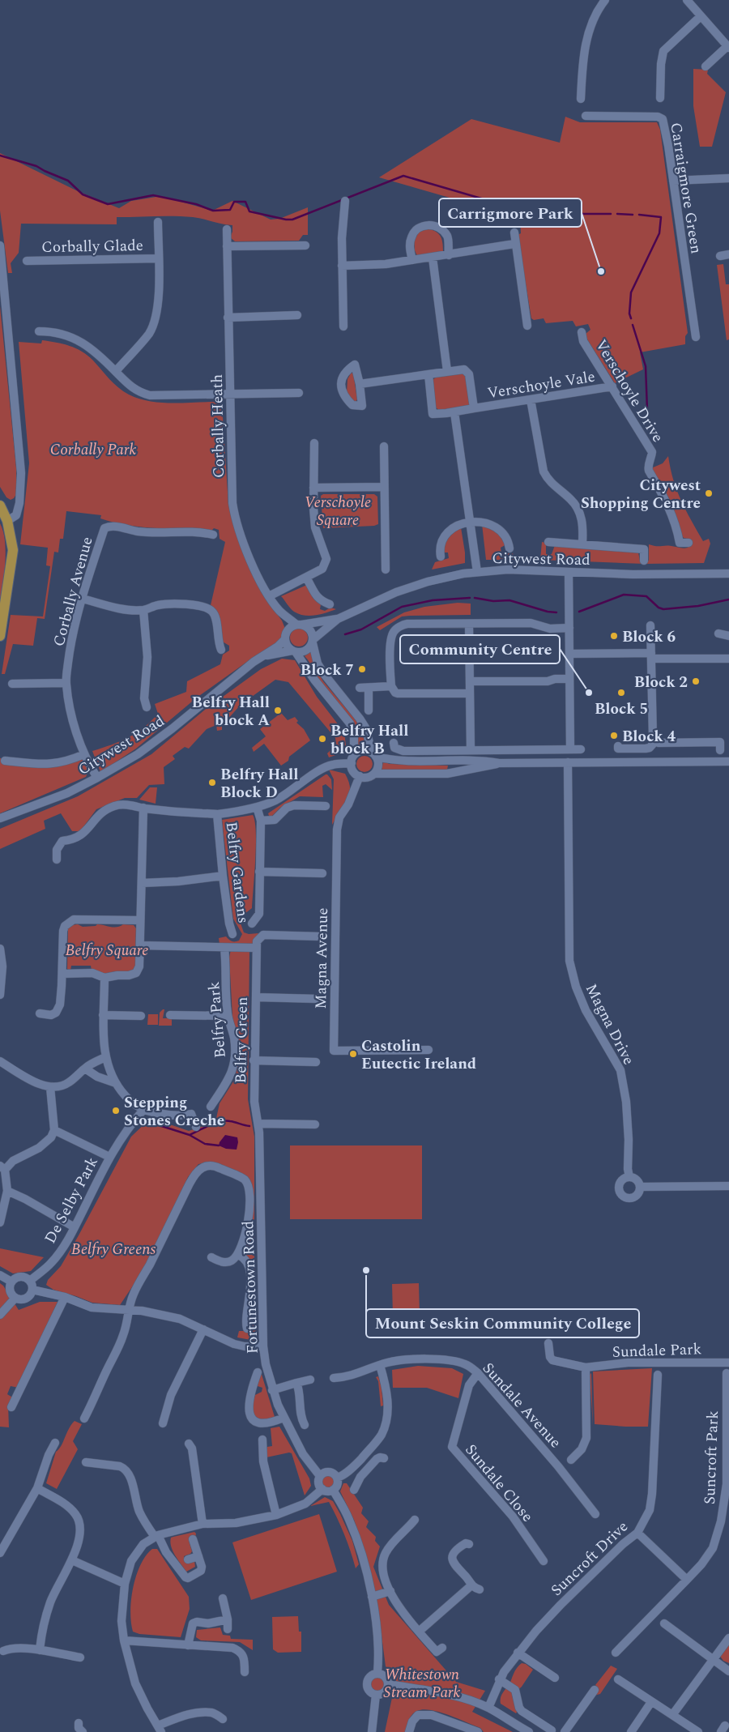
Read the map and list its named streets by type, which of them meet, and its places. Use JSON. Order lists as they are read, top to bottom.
{
  "streets": {
    "street": [
      "Carraigmore Green",
      "Corbally Glade",
      "Verschoyle Vale",
      "Verschoyle Drive",
      "Corbally Heath",
      "Citywest Road",
      "Corbally Avenue",
      "Belfry Gardens",
      "Magna Avenue",
      "Belfry Park",
      "Magna Drive",
      "Belfry Green",
      "De Selby Park",
      "Fortunestown Road",
      "Sundale Park",
      "Sundale Avenue",
      "Suncroft Park",
      "Sundale Close",
      "Suncroft Drive"
    ]
  },
  "crossings": [
    ["Verschoyle Vale", "Verschoyle Drive"],
    ["Citywest Road", "Corbally Avenue"],
    ["Belfry Green", "Fortunestown Road"],
    ["Sundale Avenue", "Sundale Close"]
  ],
  "parks": [
    "Corbally Park",
    "Verschoyle Square",
    "Belfry Square",
    "Belfry Greens",
    "Whitestown Stream Park"
  ],
  "places": [
    "Carrigmore Park",
    "Citywest Shopping Centre",
    "Block 6",
    "Block 7",
    "Block 2",
    "Community Centre",
    "Block 5",
    "Belfry Hall block A",
    "Block 4",
    "Belfry Hall block B",
    "Belfry Hall Block D",
    "Castolin Eutectic Ireland",
    "Stepping Stones Creche",
    "Mount Seskin Community College"
  ]
}
